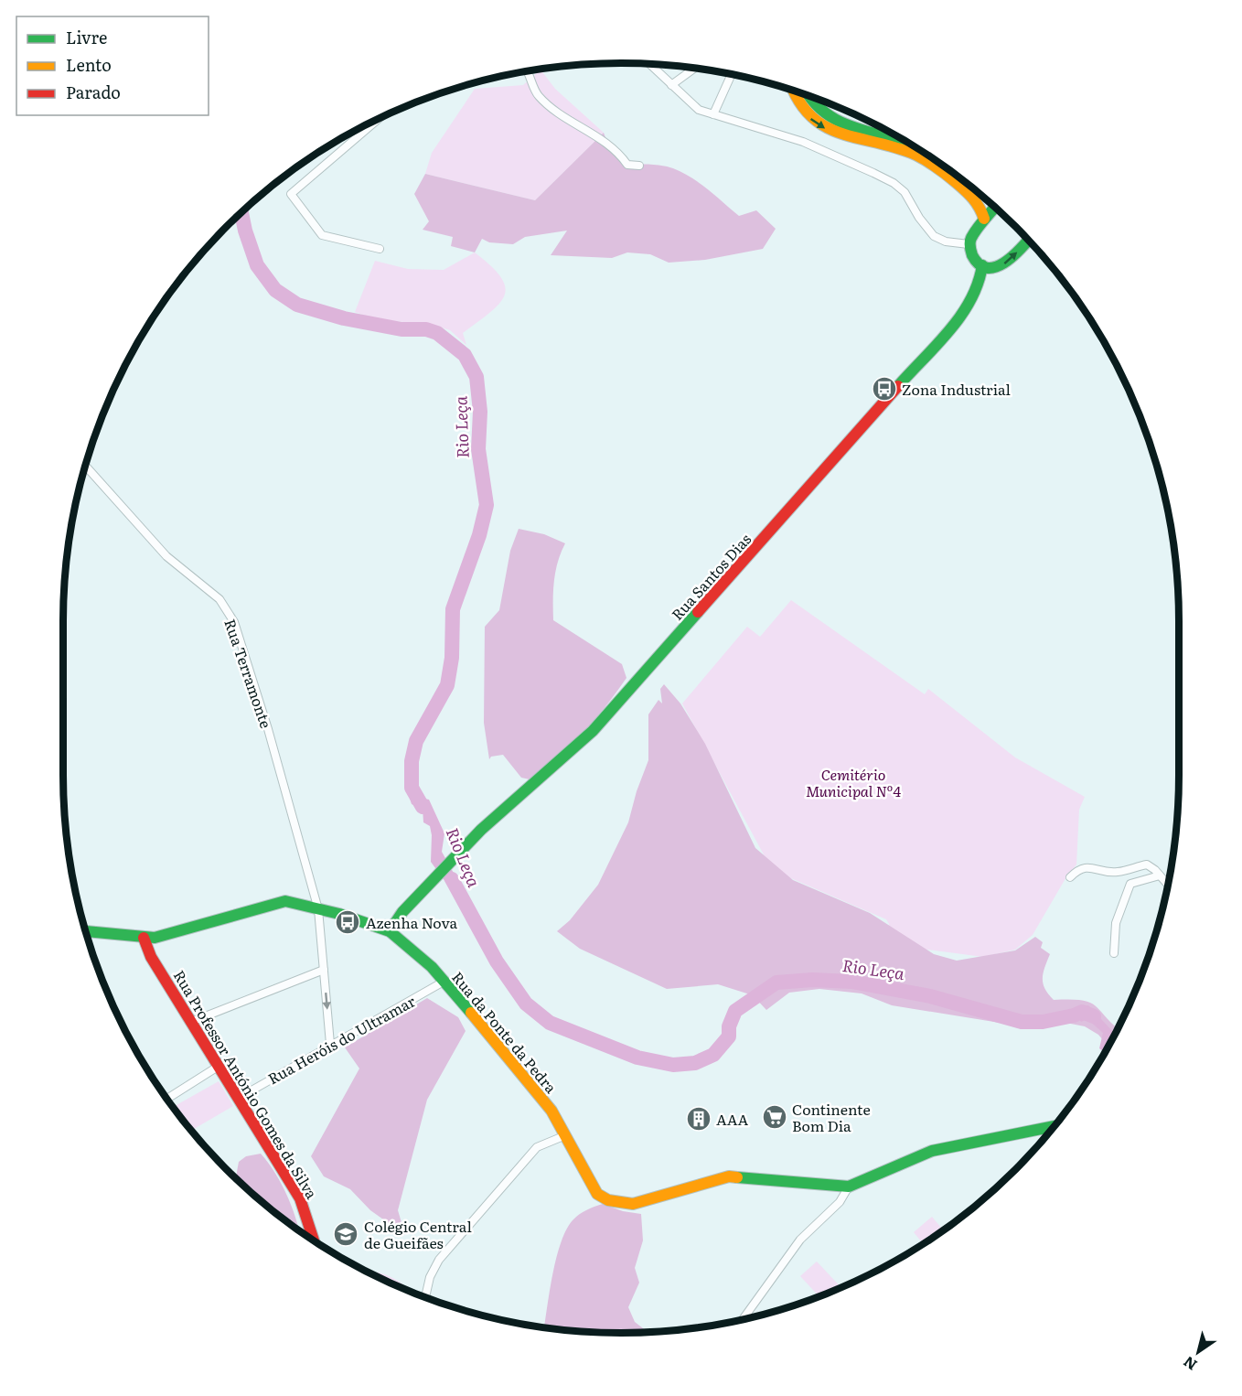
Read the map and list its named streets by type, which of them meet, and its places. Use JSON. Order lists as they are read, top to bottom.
{
  "streets": {
    "main road": ["Rua Santos Dias", "Rua da Ponte da Pedra", "Rua Professor António Gomes da Silva"],
    "street": ["Rua Terramonte", "Rua Heróis do Ultramar"]
  },
  "crossings": [
    ["Rua Santos Dias", "Rua da Ponte da Pedra"],
    ["Rua Terramonte", "Rua da Ponte da Pedra"],
    ["Rua Terramonte", "Rua Heróis do Ultramar"],
    ["Rua da Ponte da Pedra", "Rua Heróis do Ultramar"],
    ["Rua da Ponte da Pedra", "Rua Professor António Gomes da Silva"],
    ["Rua Heróis do Ultramar", "Rua Professor António Gomes da Silva"]
  ],
  "water": ["Rio Leça"],
  "parks": ["Cemitério Municipal Nº4"],
  "places": {
    "bus stop": ["Zona Industrial", "Azenha Nova"],
    "supermarket": ["Continente Bom Dia"],
    "building": ["AAA"],
    "school or university": ["Colégio Central de Gueifães"]
  },
  "legend": ["Livre", "Lento", "Parado"],
  "north": "bottom left"
}
